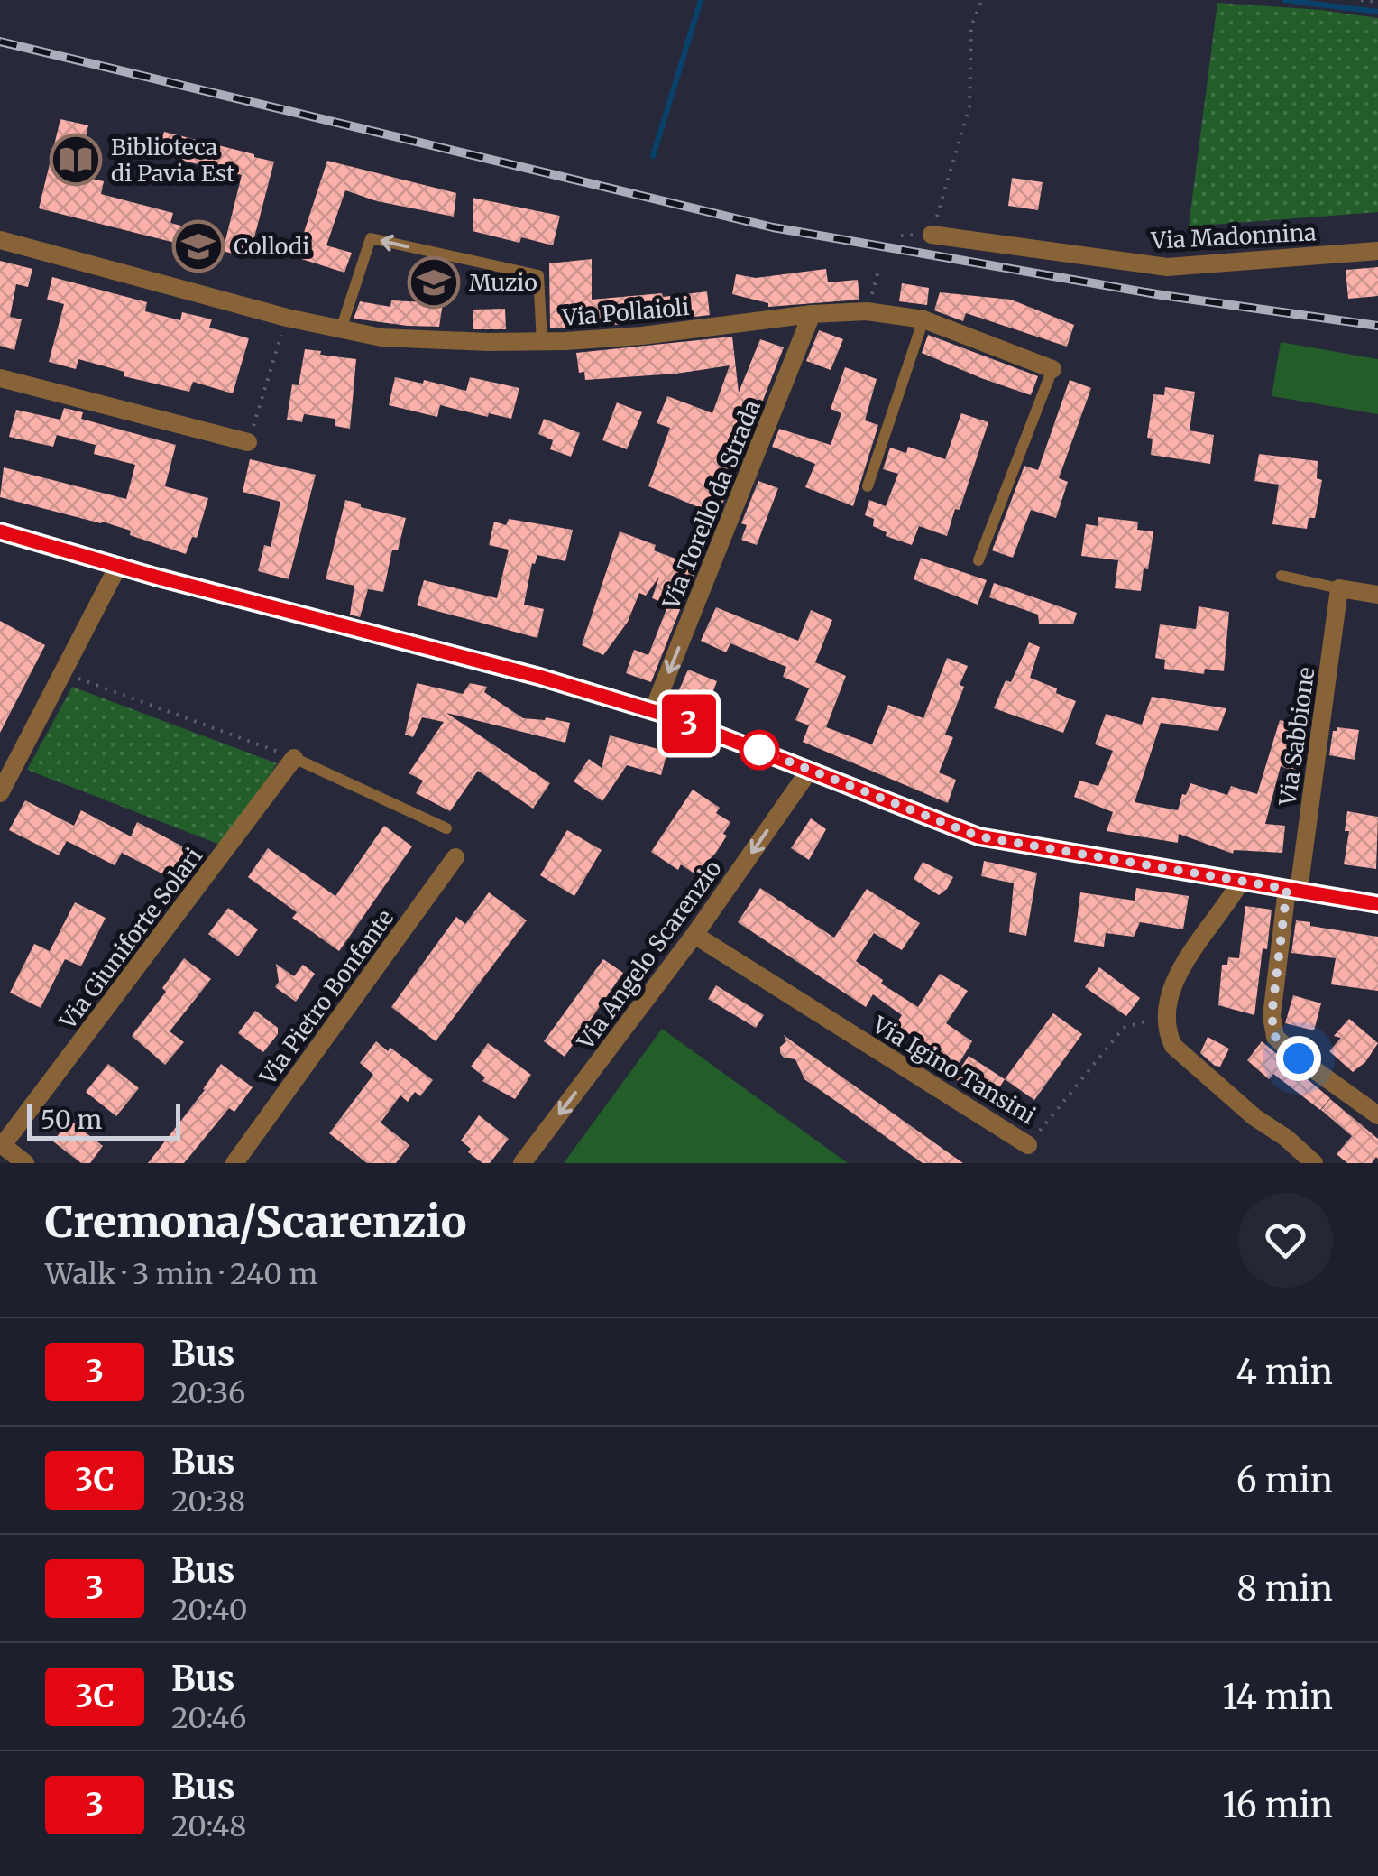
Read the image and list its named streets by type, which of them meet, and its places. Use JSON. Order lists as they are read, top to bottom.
{
  "streets": {
    "street": [
      "Via Madonnina",
      "Via Pollaioli",
      "Via Torello da Strada",
      "Via Sabbione",
      "Via Giuniforte Solari",
      "Via Angelo Scarenzio",
      "Via Pietro Bonfante",
      "Via Igino Tansini"
    ]
  },
  "crossings": [
    ["Via Pollaioli", "Via Torello da Strada"],
    ["Via Angelo Scarenzio", "Via Igino Tansini"]
  ],
  "one_way": ["Via Torello da Strada", "Via Angelo Scarenzio"],
  "places": {
    "library": ["Biblioteca di Pavia Est"],
    "school or university": ["Collodi", "Muzio"]
  },
  "lines": ["bus line 3"],
  "scale_bar": "50 m",
  "page": {
    "on_map": "3",
    "scale": "50 m",
    "heading": ["Cremona/Scarenzio", "Walk · 3 min · 240 m"],
    "list": [
      {
        "mark": "3",
        "name": "Bus",
        "note": "20:36",
        "value": "4 min"
      },
      {
        "mark": "3C",
        "name": "Bus",
        "note": "20:38",
        "value": "6 min"
      },
      {
        "mark": "3",
        "name": "Bus",
        "note": "20:40",
        "value": "8 min"
      },
      {
        "mark": "3C",
        "name": "Bus",
        "note": "20:46",
        "value": "14 min"
      },
      {
        "mark": "3",
        "name": "Bus",
        "note": "20:48",
        "value": "16 min"
      }
    ]
  }
}
